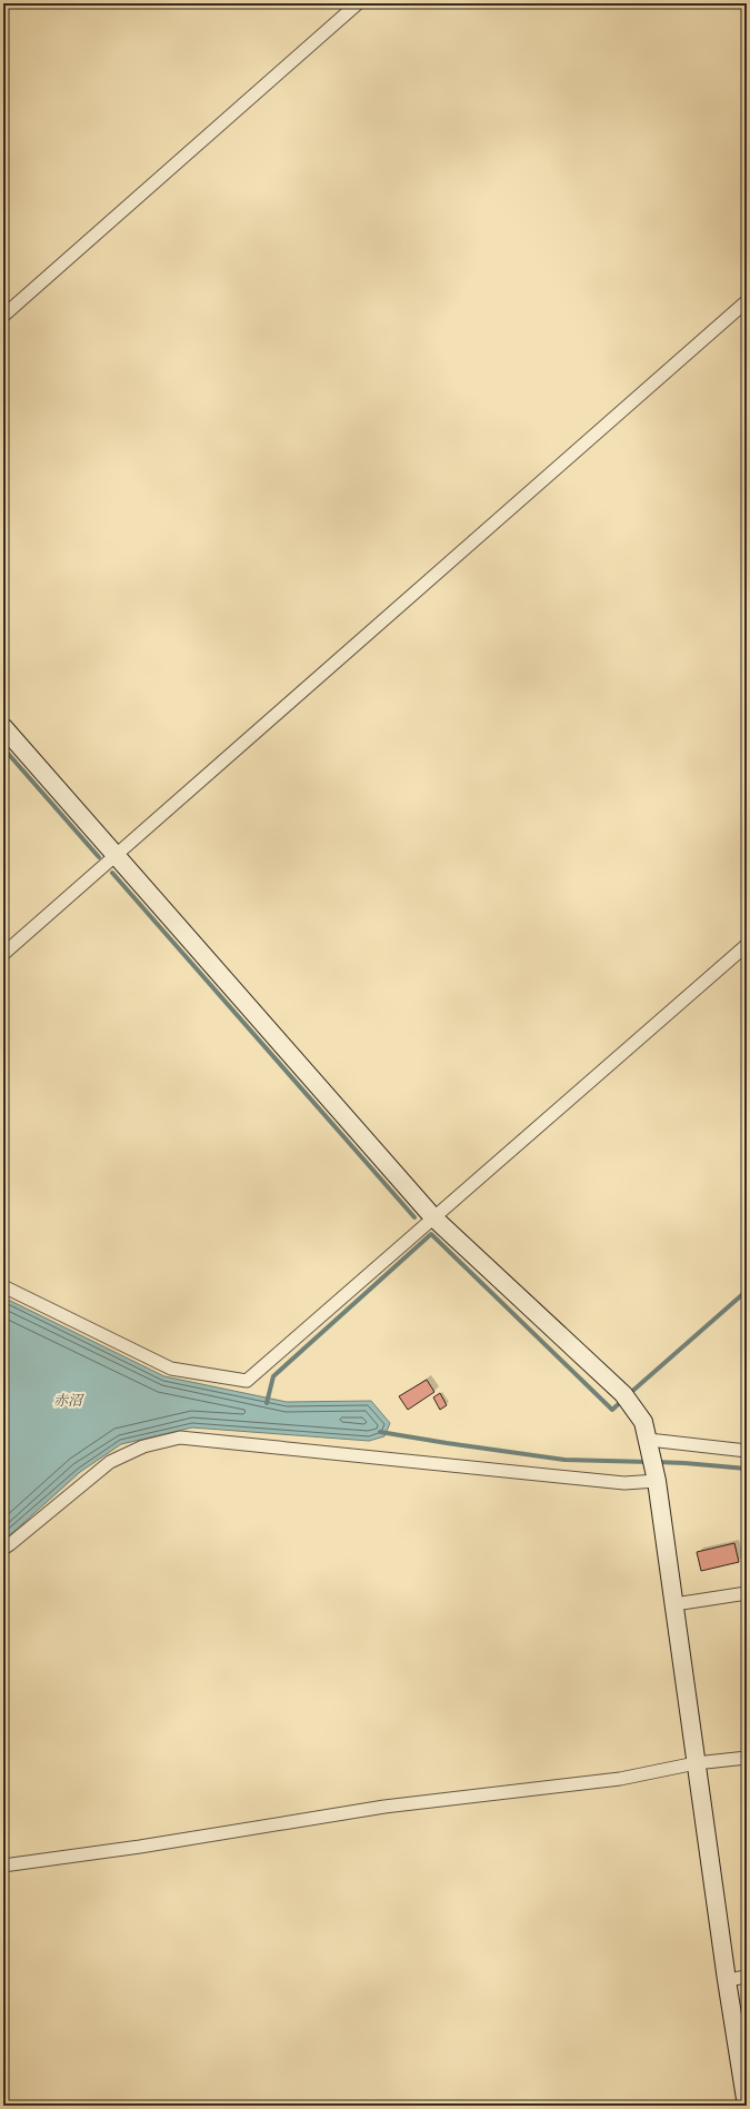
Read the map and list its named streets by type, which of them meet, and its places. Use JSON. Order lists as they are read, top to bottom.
{
  "water": ["赤沼"]
}
